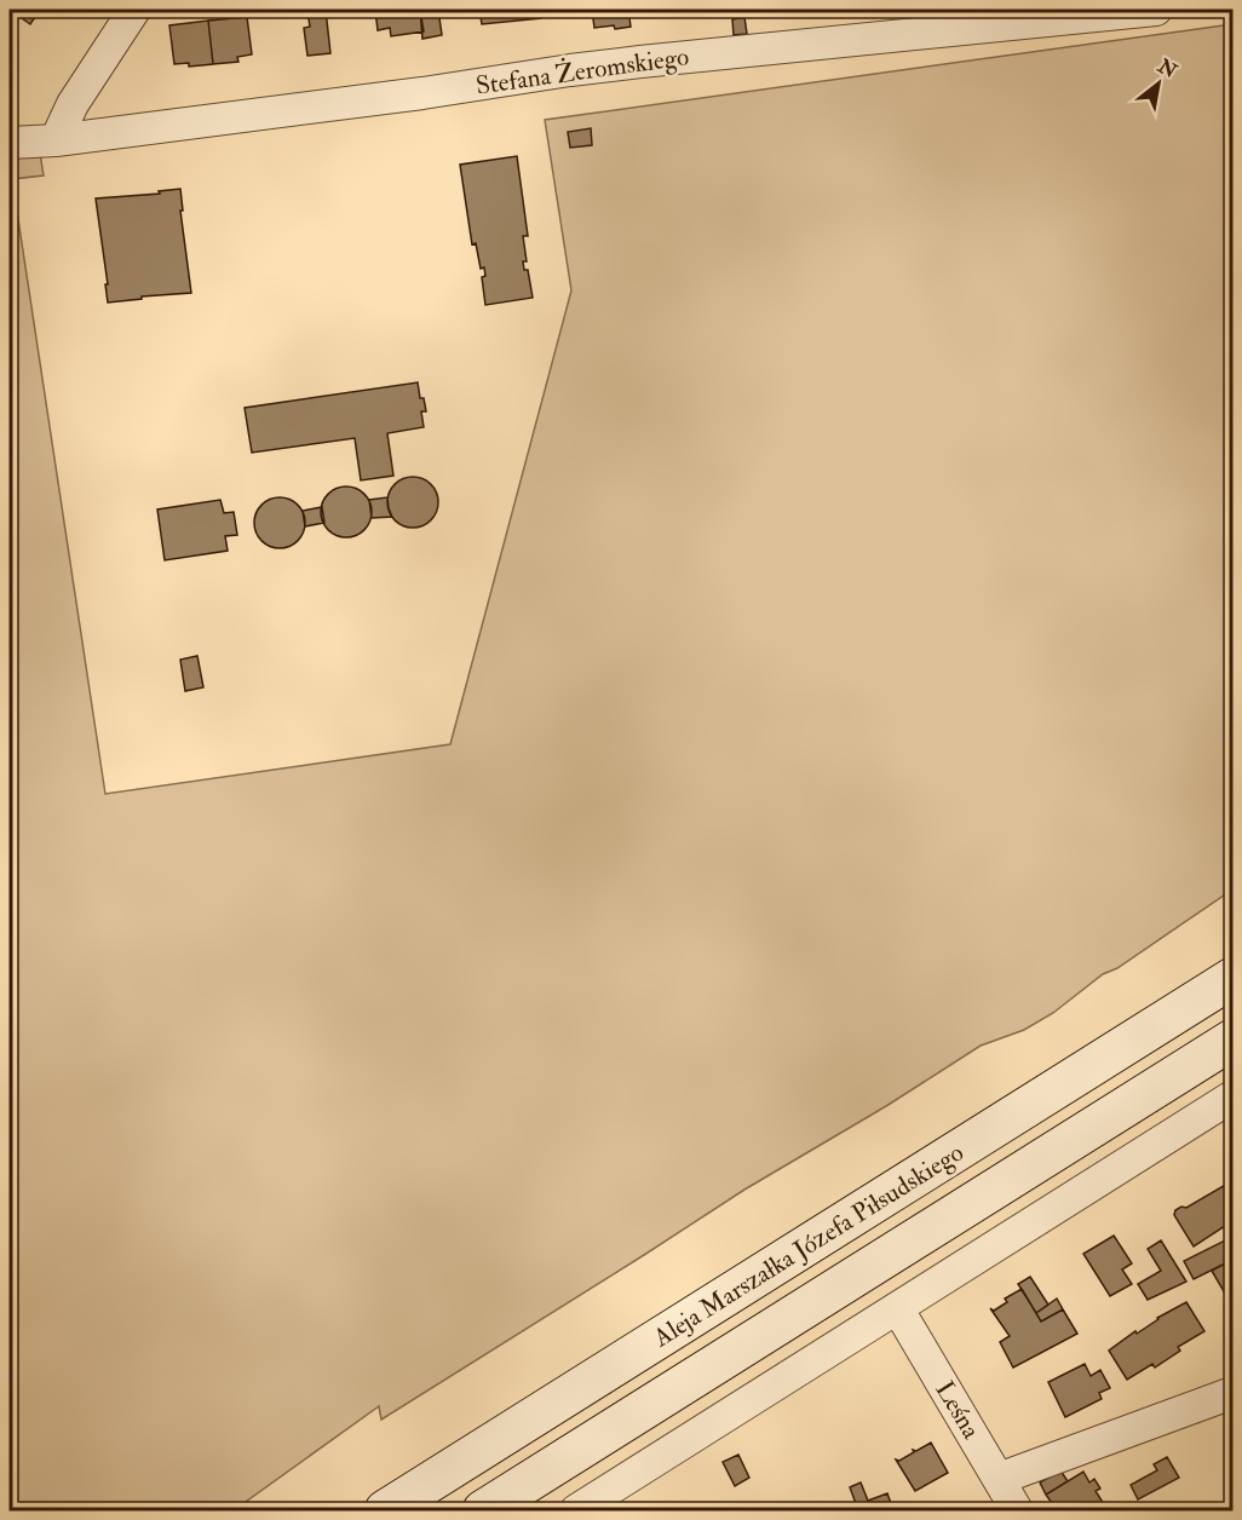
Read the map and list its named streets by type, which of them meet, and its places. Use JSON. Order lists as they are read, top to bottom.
{
  "streets": {
    "main road": ["Aleja Marszałka Józefa Piłsudskiego"],
    "street": ["Stefana Żeromskiego", "Leśna"]
  },
  "north": "top right"
}
